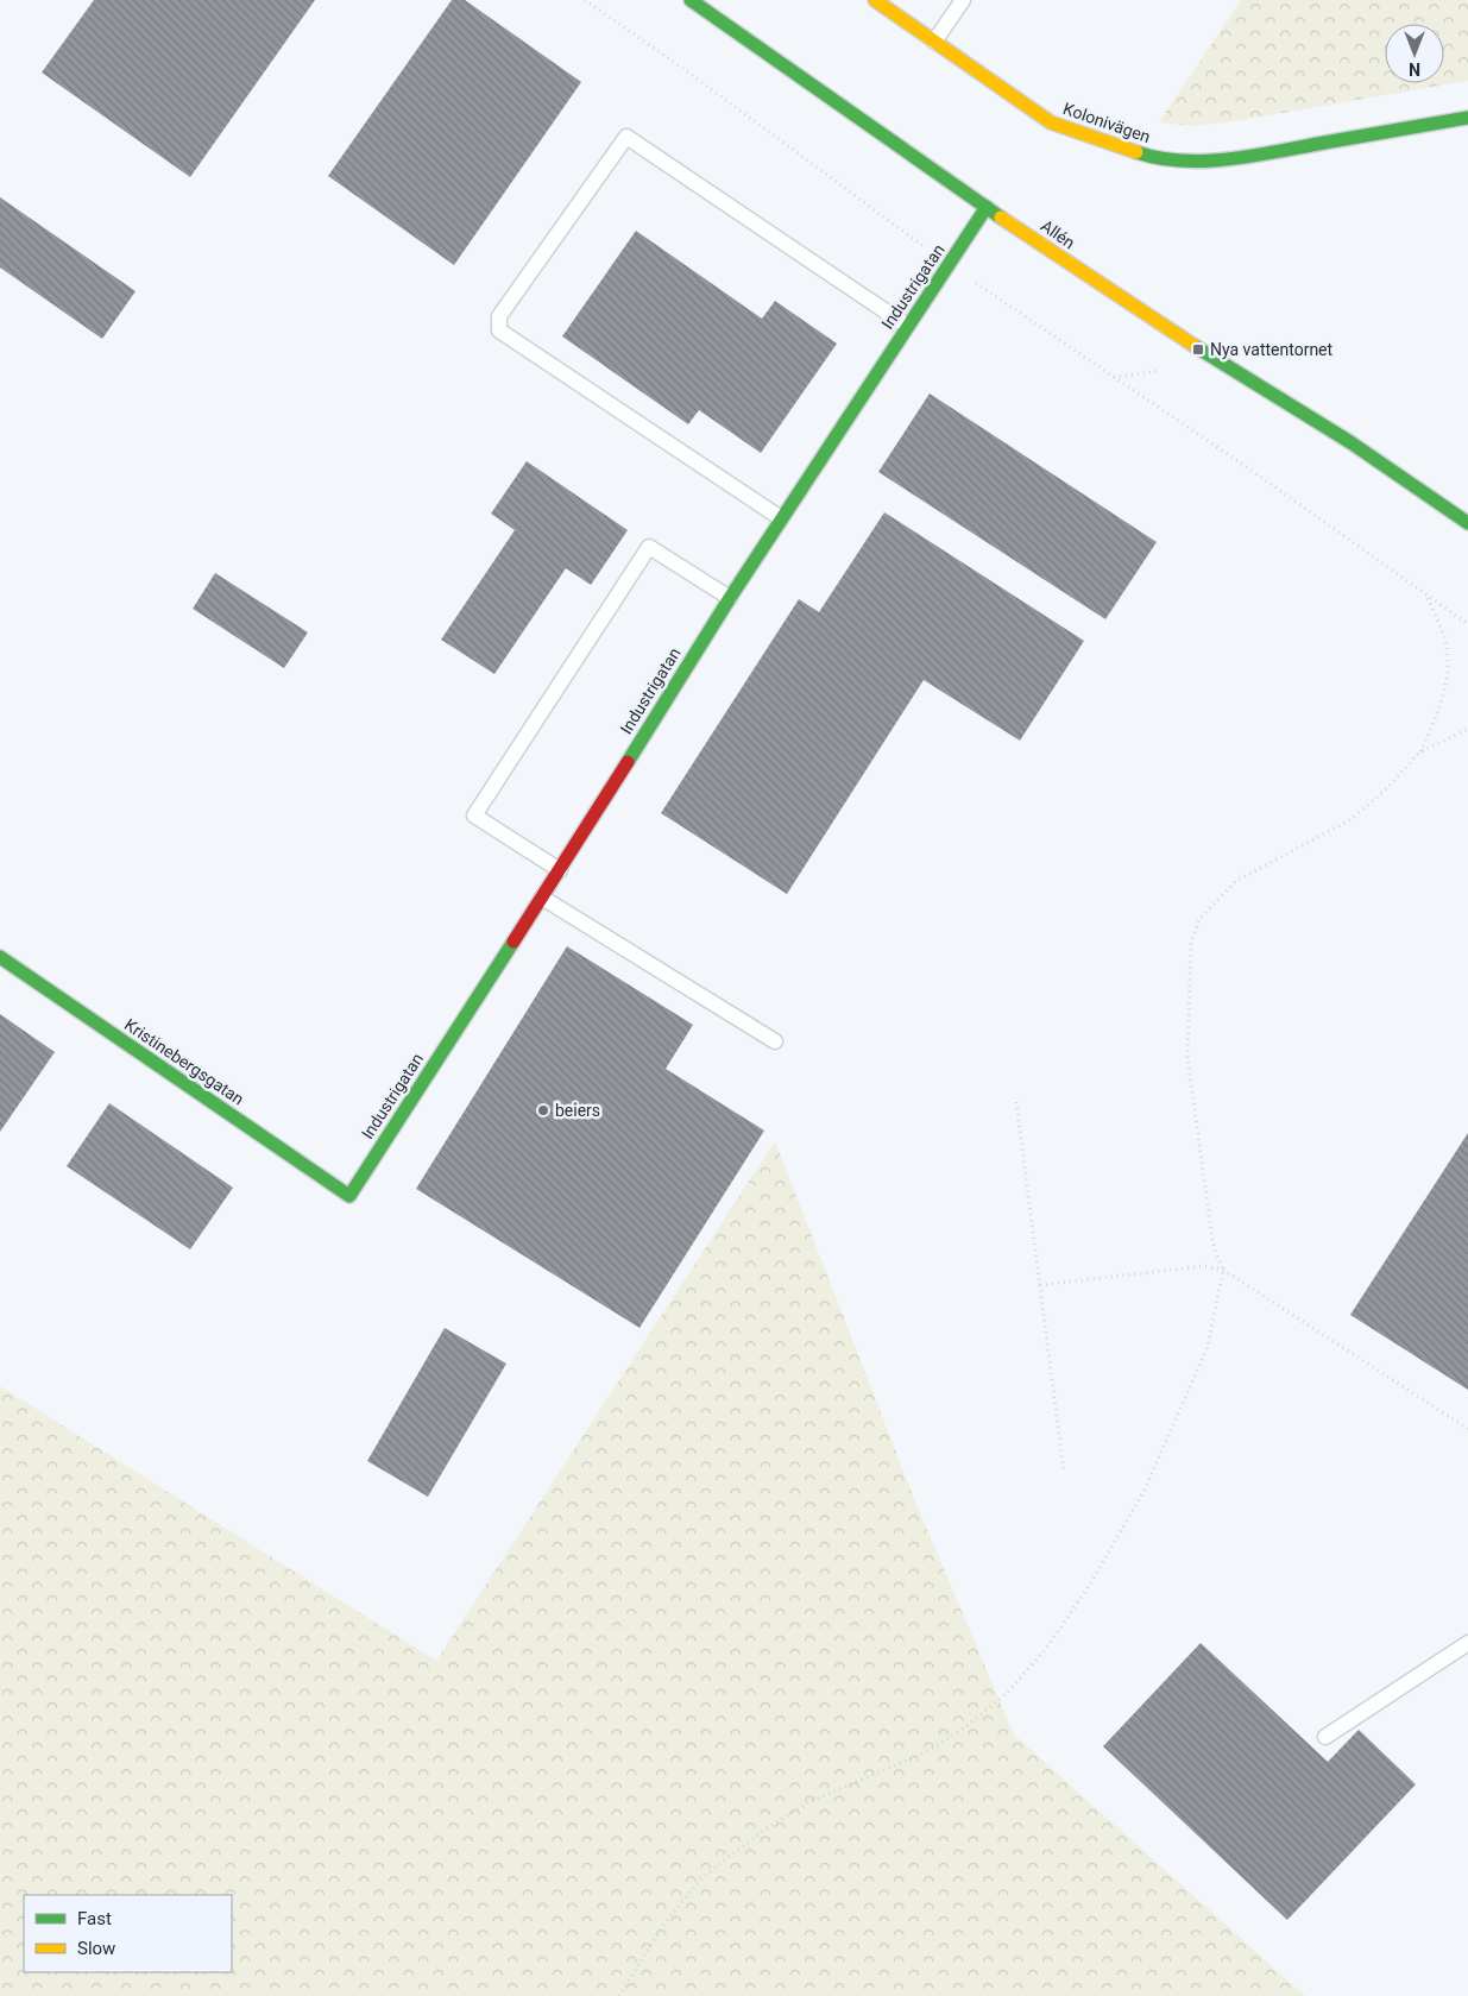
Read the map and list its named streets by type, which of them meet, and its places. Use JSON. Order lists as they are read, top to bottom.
{
  "streets": {
    "street": [
      "Kolonivägen",
      "Allén",
      "Industrigatan",
      "Kristinebergsgatan"
    ]
  },
  "crossings": [
    ["Allén", "Industrigatan"],
    ["Industrigatan", "Kristinebergsgatan"]
  ],
  "places": {
    "transit": ["Nya vattentornet"],
    "other": ["beiers"]
  },
  "legend": ["Fast", "Slow"],
  "north": "bottom"
}
